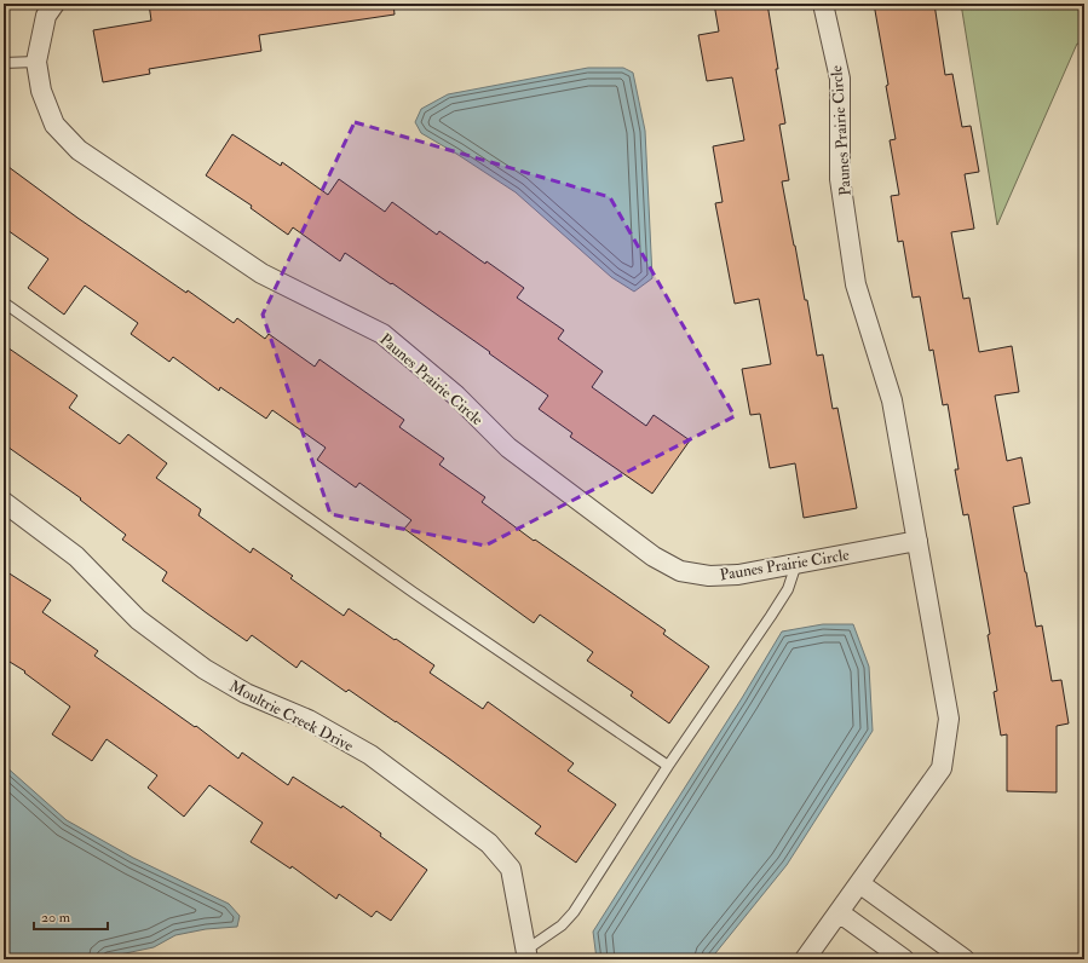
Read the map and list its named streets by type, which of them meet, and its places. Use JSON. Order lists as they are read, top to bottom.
{
  "streets": {
    "street": ["Paunes Prairie Circle", "Moultrie Creek Drive"]
  },
  "scale_bar": "20 m"
}
